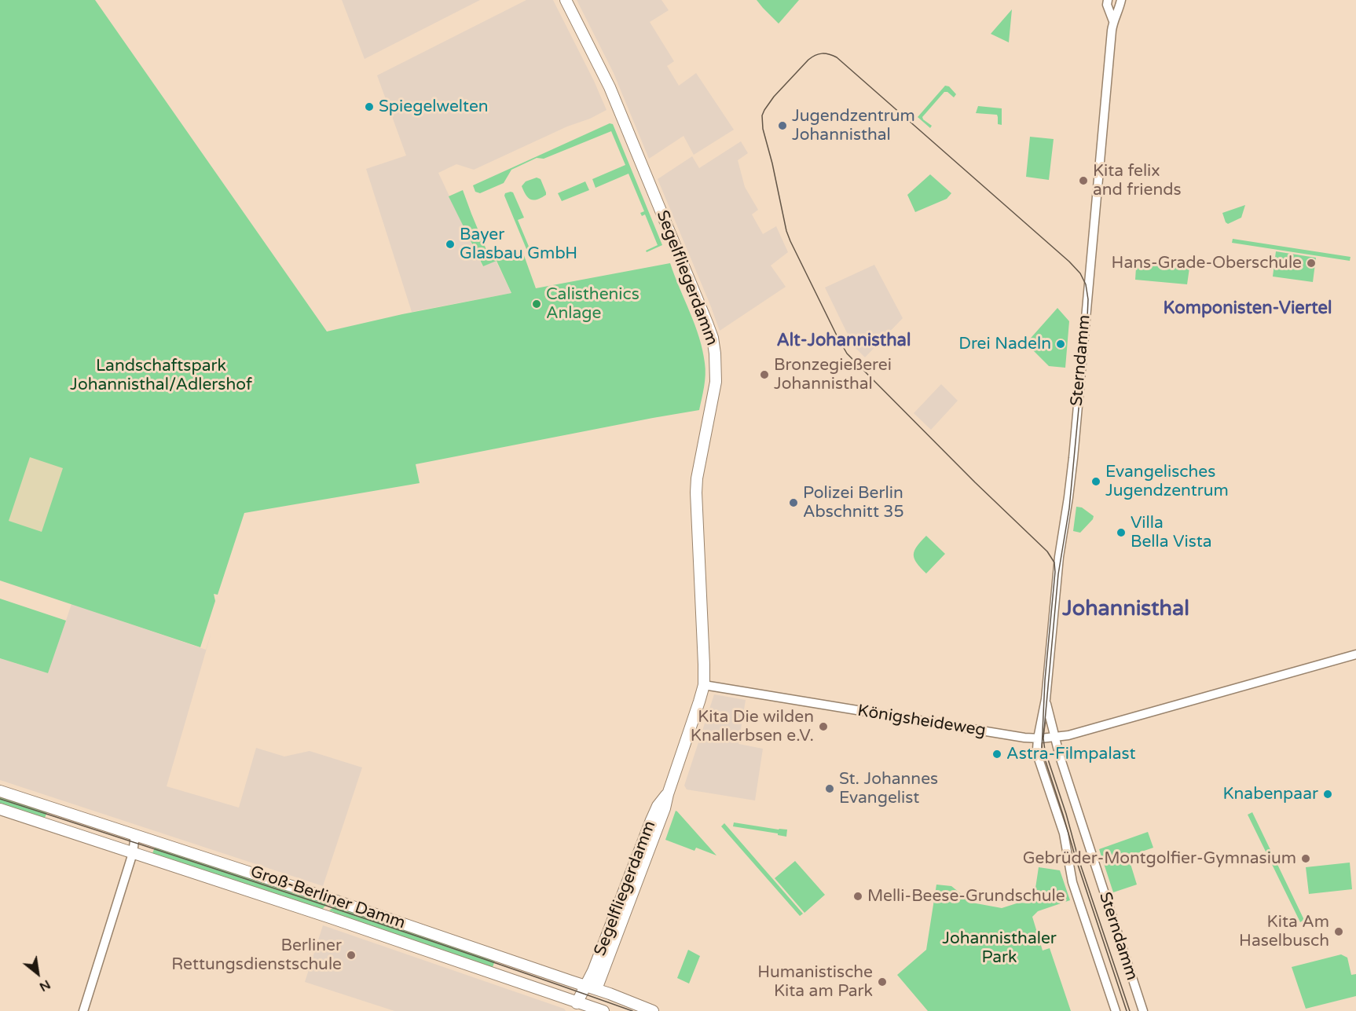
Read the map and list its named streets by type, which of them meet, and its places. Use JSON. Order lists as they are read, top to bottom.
{
  "streets": {
    "main road": ["Segelfliegerdamm", "Groß-Berliner Damm"],
    "street": ["Sterndamm", "Königsheideweg"]
  },
  "crossings": [
    ["Segelfliegerdamm", "Königsheideweg"],
    ["Segelfliegerdamm", "Groß-Berliner Damm"],
    ["Sterndamm", "Königsheideweg"]
  ],
  "districts": ["Komponisten-Viertel", "Alt-Johannisthal", "Johannisthal"],
  "parks": ["Landschaftspark Johannisthal/Adlershof", "Johannisthaler Park"],
  "places": [
    "Spiegelwelten",
    "Jugendzentrum Johannisthal",
    "Kita felix and friends",
    "Bayer Glasbau GmbH",
    "Hans-Grade-Oberschule",
    "Calisthenics Anlage",
    "Drei Nadeln",
    "Bronzegießerei Johannisthal",
    "Evangelisches Jugendzentrum",
    "Polizei Berlin Abschnitt 35",
    "Villa Bella Vista",
    "Kita Die wilden Knallerbsen e.V.",
    "Astra-Filmpalast",
    "St. Johannes Evangelist",
    "Knabenpaar",
    "Gebrüder-Montgolfier-Gymnasium",
    "Melli-Beese-Grundschule",
    "Kita Am Haselbusch",
    "Berliner Rettungsdienstschule",
    "Humanistische Kita am Park"
  ],
  "north": "bottom right"
}
